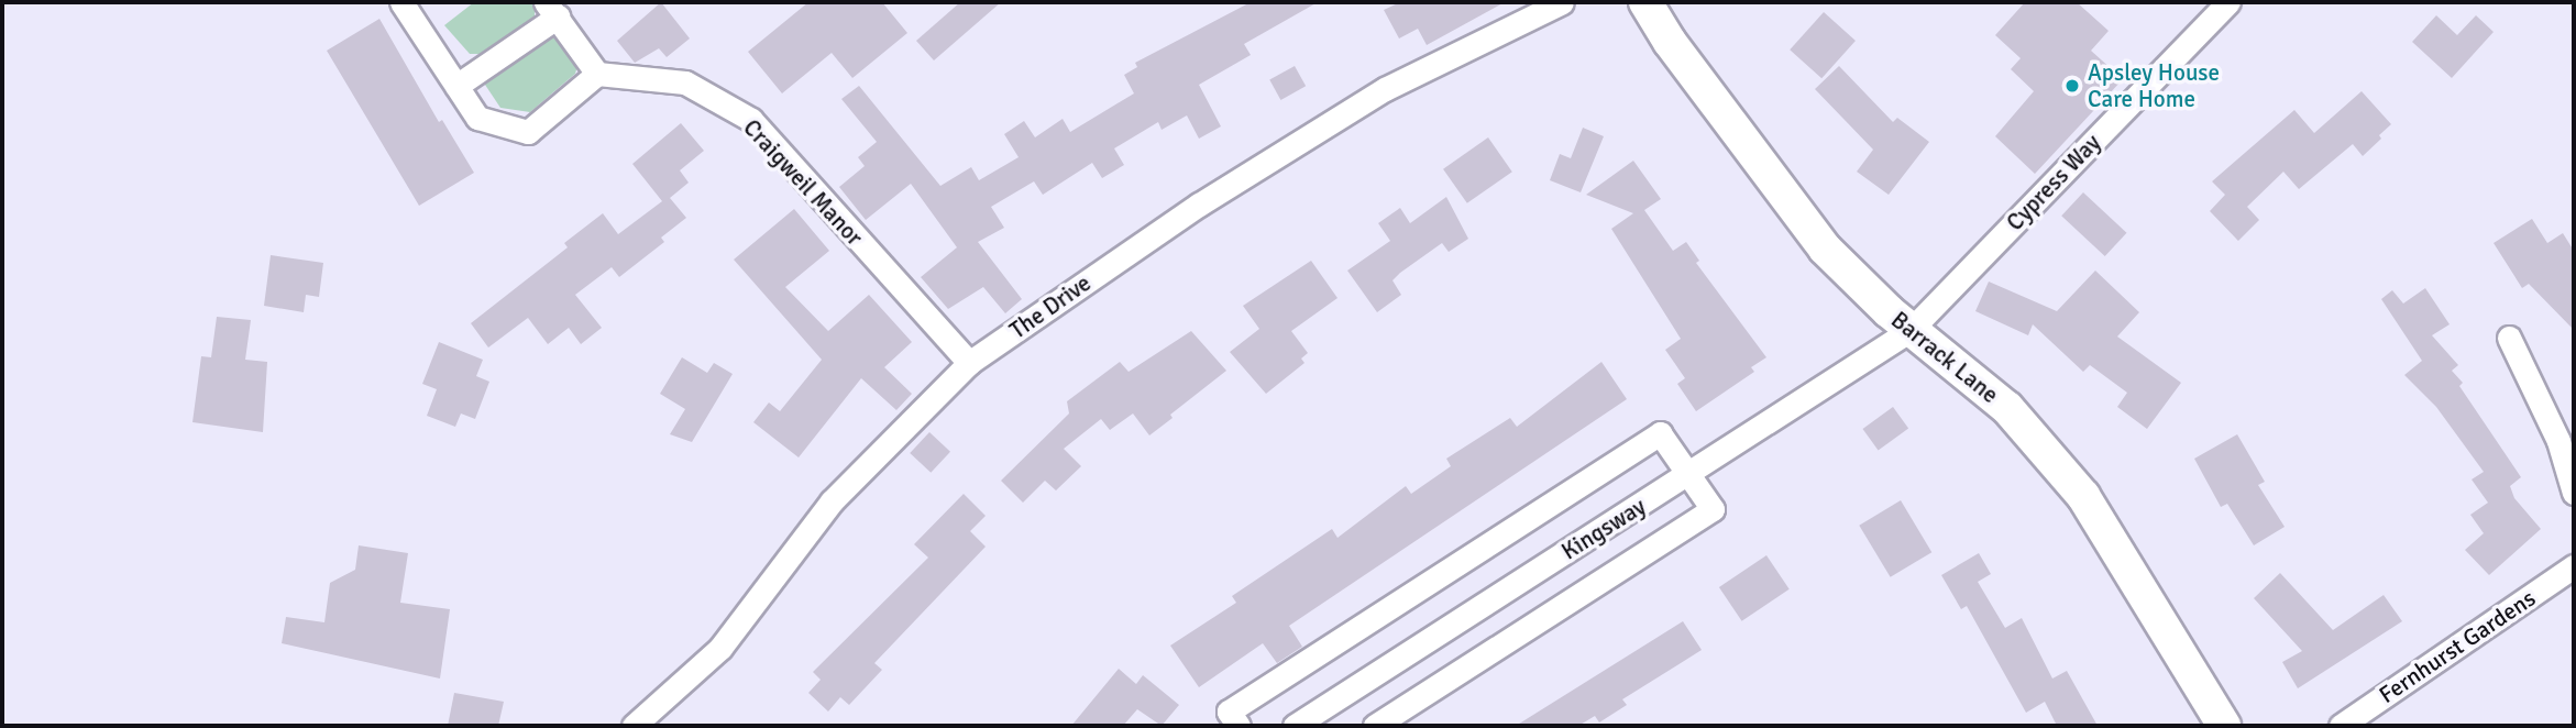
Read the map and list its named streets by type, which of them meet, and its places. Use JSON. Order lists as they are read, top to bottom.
{
  "streets": {
    "street": [
      "Craigweil Manor",
      "Cypress Way",
      "The Drive",
      "Barrack Lane",
      "Kingsway",
      "Fernhurst Gardens"
    ]
  },
  "crossings": [
    ["Craigweil Manor", "The Drive"],
    ["Cypress Way", "Barrack Lane"],
    ["Cypress Way", "Kingsway"],
    ["Barrack Lane", "Kingsway"]
  ],
  "places": ["Apsley House Care Home"]
}
